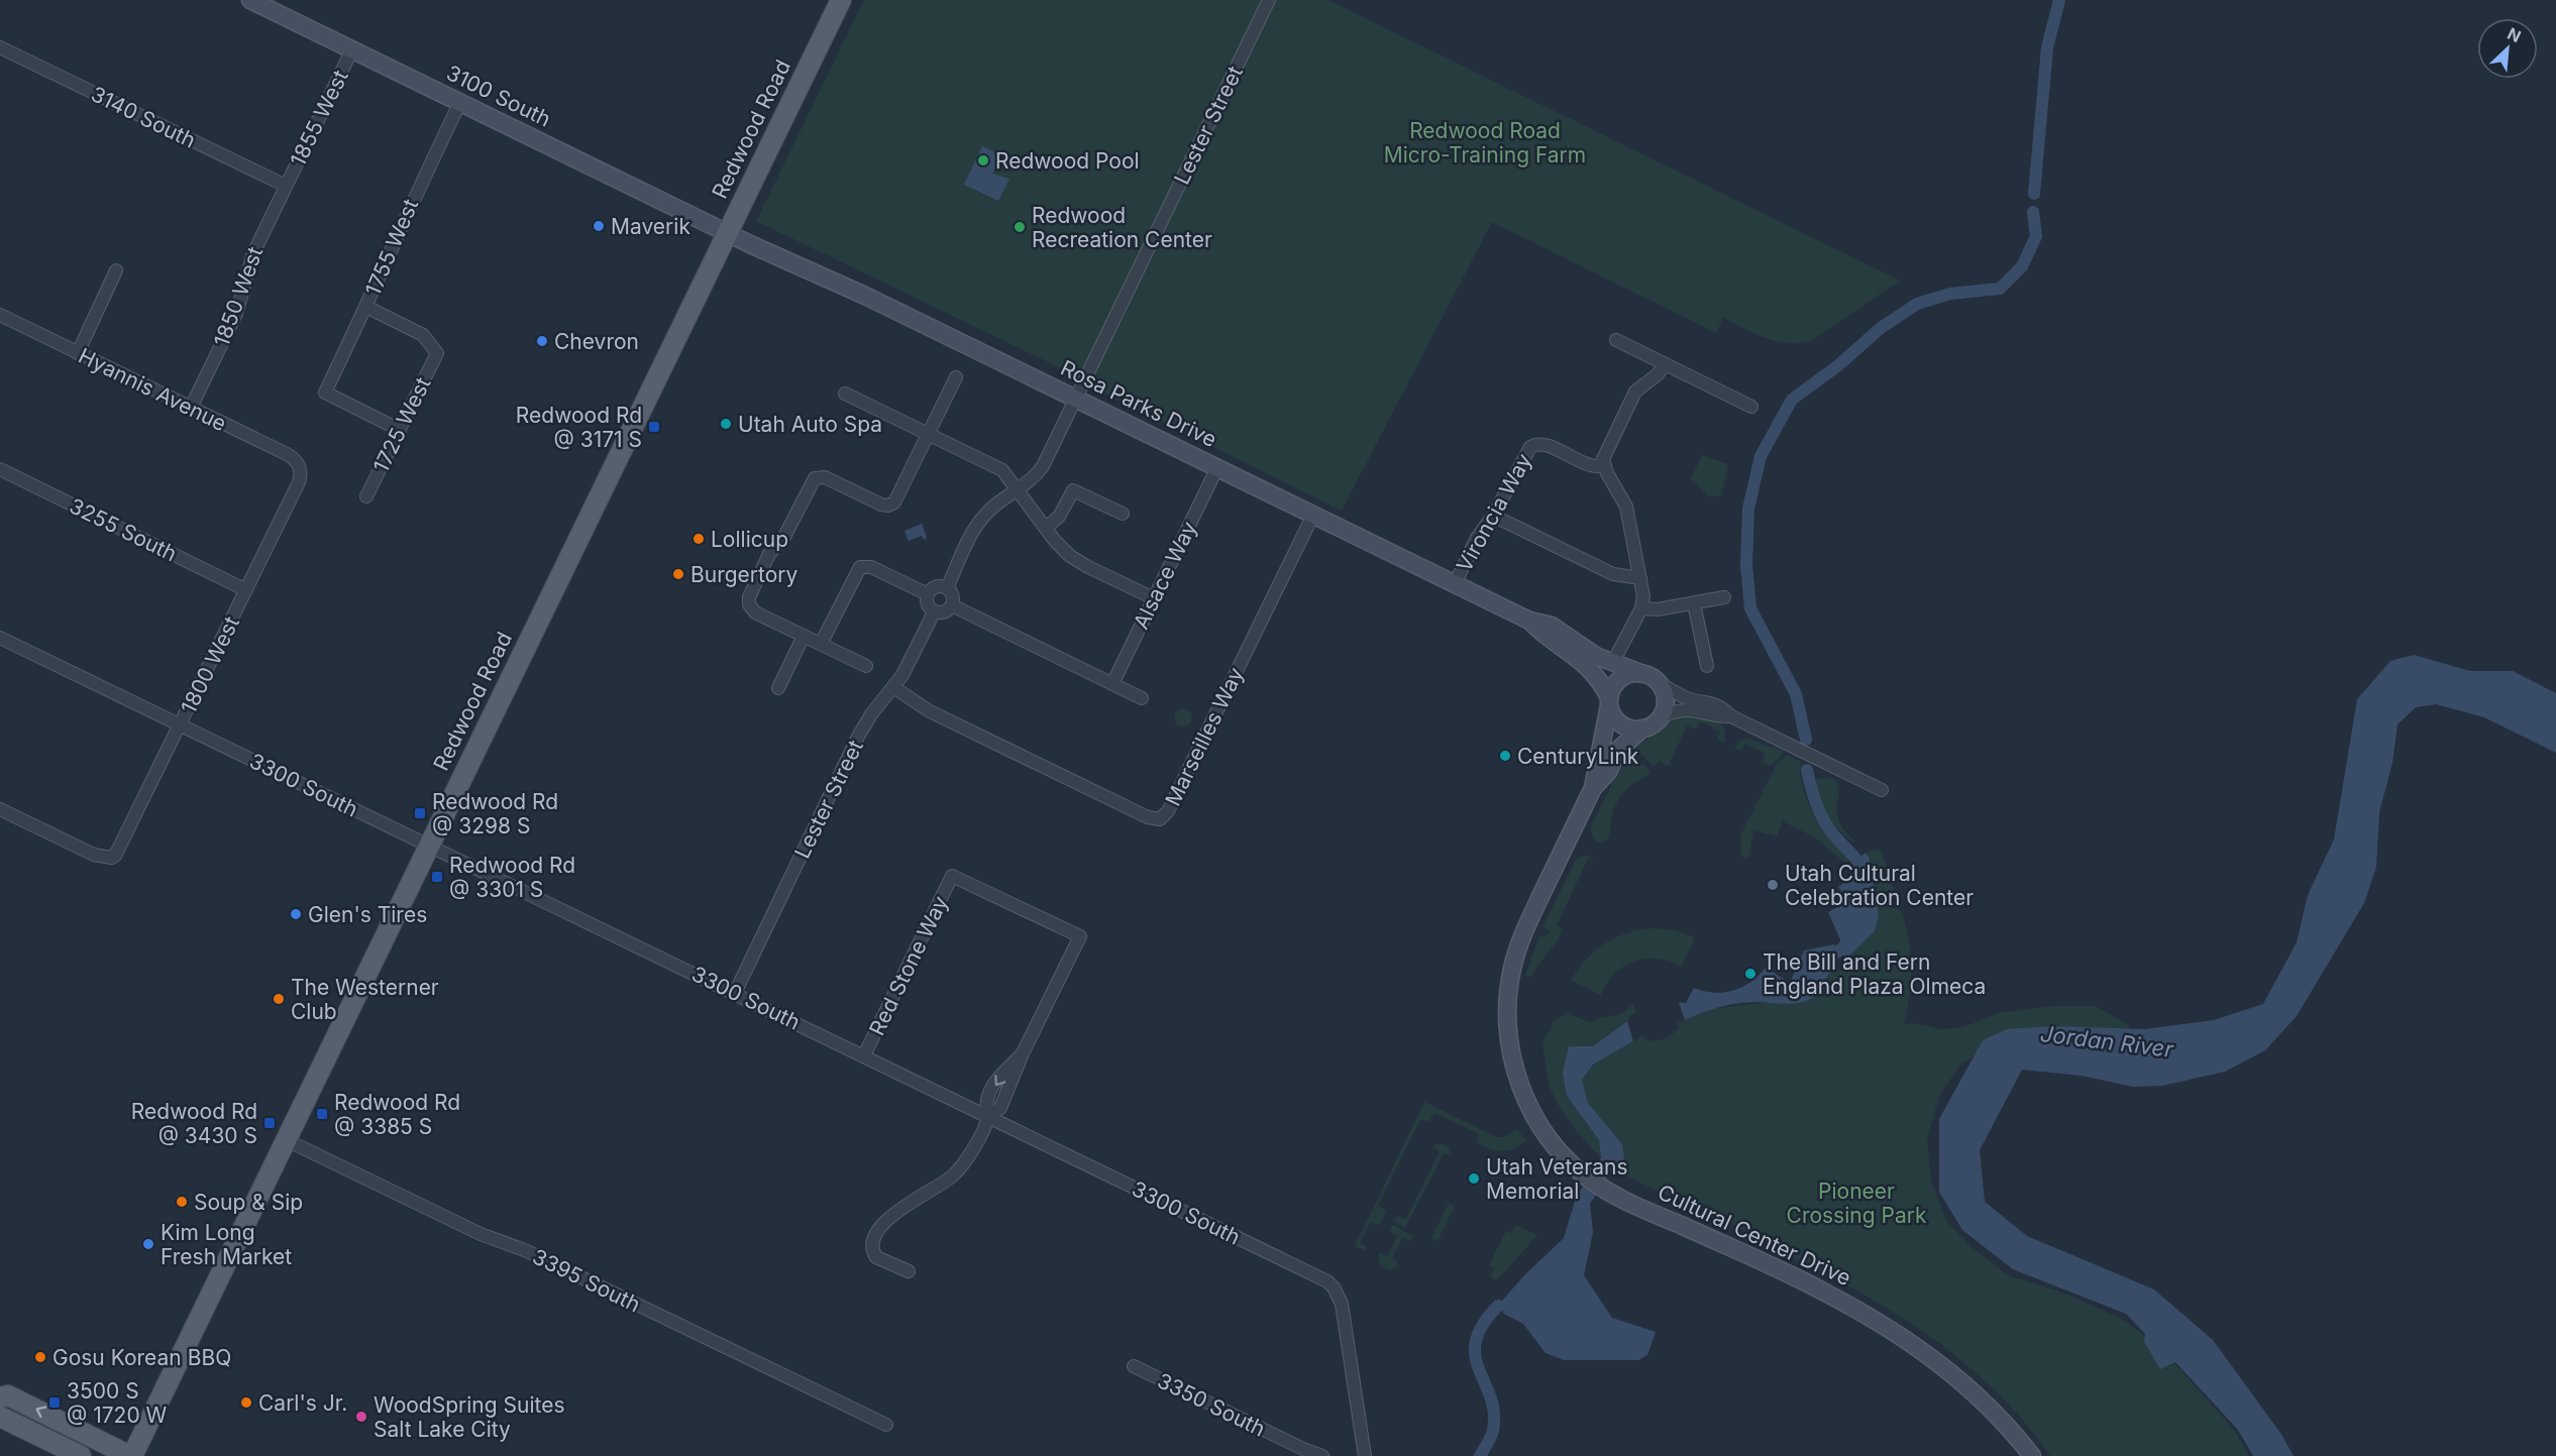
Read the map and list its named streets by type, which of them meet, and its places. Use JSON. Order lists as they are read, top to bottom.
{
  "streets": {
    "main road": ["Redwood Road"],
    "street": [
      "3100 South",
      "3140 South",
      "1855 West",
      "Lester Street",
      "1755 West",
      "1850 West",
      "Hyannis Avenue",
      "Rosa Parks Drive",
      "1725 West",
      "Vironcia Way",
      "3255 South",
      "Alsace Way",
      "1800 West",
      "Marseilles Way",
      "3300 South",
      "Red Stone Way",
      "Cultural Center Drive",
      "3395 South",
      "3350 South"
    ]
  },
  "crossings": [
    ["3100 South", "1855 West"],
    ["3100 South", "Redwood Road"],
    ["3100 South", "1755 West"],
    ["3100 South", "Rosa Parks Drive"],
    ["3140 South", "1855 West"],
    ["3140 South", "1850 West"],
    ["1855 West", "1850 West"],
    ["Lester Street", "Rosa Parks Drive"],
    ["Lester Street", "Marseilles Way"],
    ["Lester Street", "3300 South"],
    ["Redwood Road", "Rosa Parks Drive"],
    ["Redwood Road", "3300 South"],
    ["Redwood Road", "3395 South"],
    ["1755 West", "1725 West"],
    ["1850 West", "Hyannis Avenue"],
    ["Hyannis Avenue", "1800 West"],
    ["Rosa Parks Drive", "Vironcia Way"],
    ["Rosa Parks Drive", "Alsace Way"],
    ["Rosa Parks Drive", "Marseilles Way"],
    ["Rosa Parks Drive", "Cultural Center Drive"],
    ["3255 South", "1800 West"],
    ["1800 West", "3300 South"],
    ["3300 South", "Red Stone Way"]
  ],
  "water": ["Jordan River"],
  "parks": ["Redwood Road Micro-Training Farm", "Pioneer Crossing Park"],
  "places": {
    "other": [
      "Redwood Pool",
      "Maverik",
      "Redwood Recreation Center",
      "Chevron",
      "Utah Auto Spa",
      "Lollicup",
      "Burgertory",
      "CenturyLink",
      "Utah Cultural Celebration Center",
      "Glen's Tires",
      "The Bill and Fern England Plaza Olmeca",
      "The Westerner Club",
      "Utah Veterans Memorial",
      "Soup & Sip",
      "Kim Long Fresh Market",
      "Gosu Korean BBQ",
      "Carl's Jr.",
      "WoodSpring Suites Salt Lake City"
    ],
    "transit": [
      "Redwood Rd @ 3171 S",
      "Redwood Rd @ 3298 S",
      "Redwood Rd @ 3301 S",
      "Redwood Rd @ 3385 S",
      "Redwood Rd @ 3430 S",
      "3500 S @ 1720 W"
    ]
  },
  "north": "top right"
}
